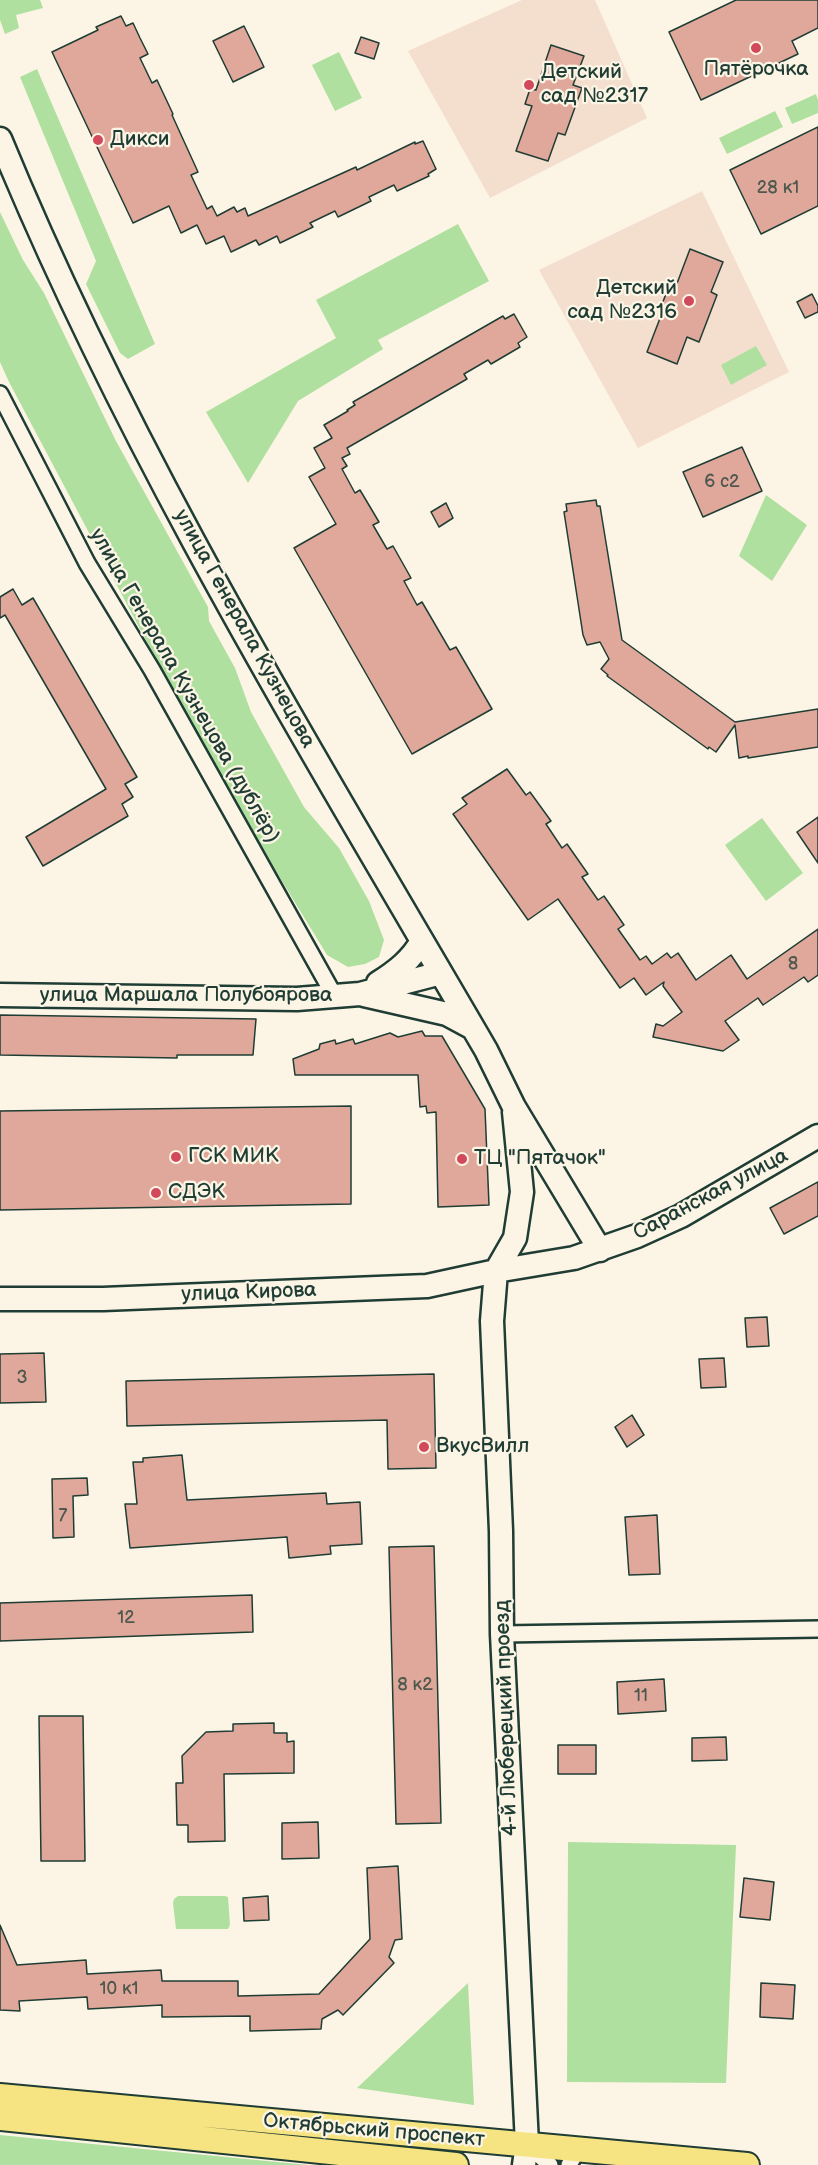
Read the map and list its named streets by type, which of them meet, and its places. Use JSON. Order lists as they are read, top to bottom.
{
  "streets": {
    "main road": [
      "улица Генерала Кузнецова",
      "улица Маршала Полубоярова",
      "Саранская улица",
      "улица Кирова",
      "4-й Люберецкий проезд",
      "Октябрьский проспект"
    ],
    "street": ["улица Генерала Кузнецова (дублёр)"]
  },
  "crossings": [
    ["улица Генерала Кузнецова", "улица Маршала Полубоярова"],
    ["улица Генерала Кузнецова", "Саранская улица"],
    ["улица Генерала Кузнецова", "улица Кирова"],
    ["улица Генерала Кузнецова", "4-й Люберецкий проезд"],
    ["улица Генерала Кузнецова (дублёр)", "улица Маршала Полубоярова"],
    ["Саранская улица", "улица Кирова"],
    ["Саранская улица", "4-й Люберецкий проезд"],
    ["улица Кирова", "4-й Люберецкий проезд"],
    ["4-й Люберецкий проезд", "Октябрьский проспект"]
  ],
  "places": [
    "Пятёрочка",
    "Детский сад №2317",
    "Дикси",
    "Детский сад №2316",
    "ГСК МИК",
    "ТЦ \"Пятачок\"",
    "СДЭК",
    "ВкусВилл"
  ],
  "house_numbers": [
    "28 к1",
    "6 с2",
    "8",
    "3",
    "7",
    "12",
    "8 к2",
    "11",
    "10 к1"
  ]
}
